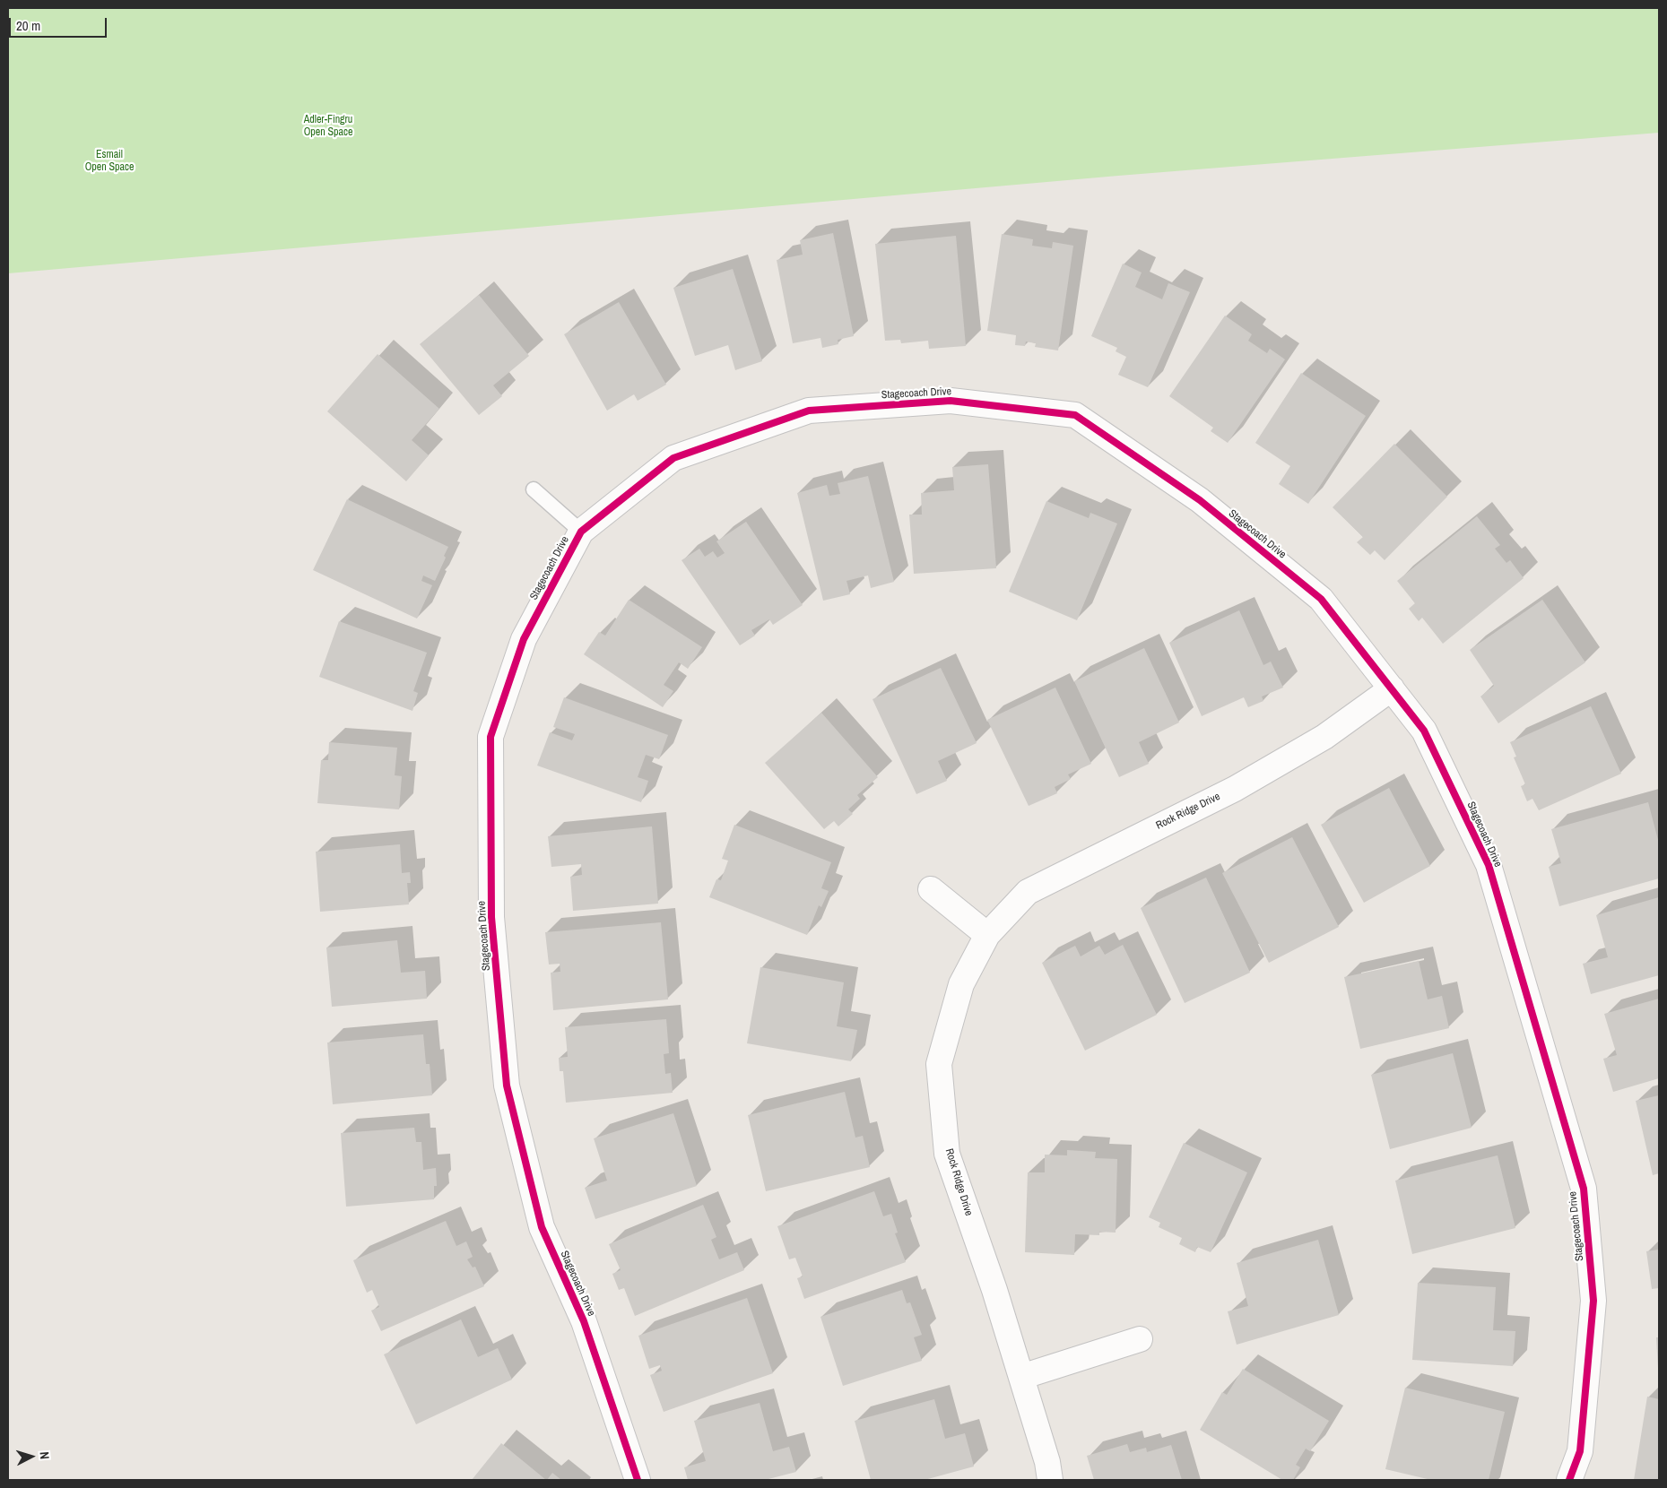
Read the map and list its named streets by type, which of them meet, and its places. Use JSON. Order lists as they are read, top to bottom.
{
  "streets": {
    "street": ["Stagecoach Drive", "Rock Ridge Drive"]
  },
  "crossings": [
    ["Stagecoach Drive", "Rock Ridge Drive"]
  ],
  "parks": ["Adler-Fingru Open Space", "Esmail Open Space"],
  "scale_bar": "20 m",
  "north": "right"
}
